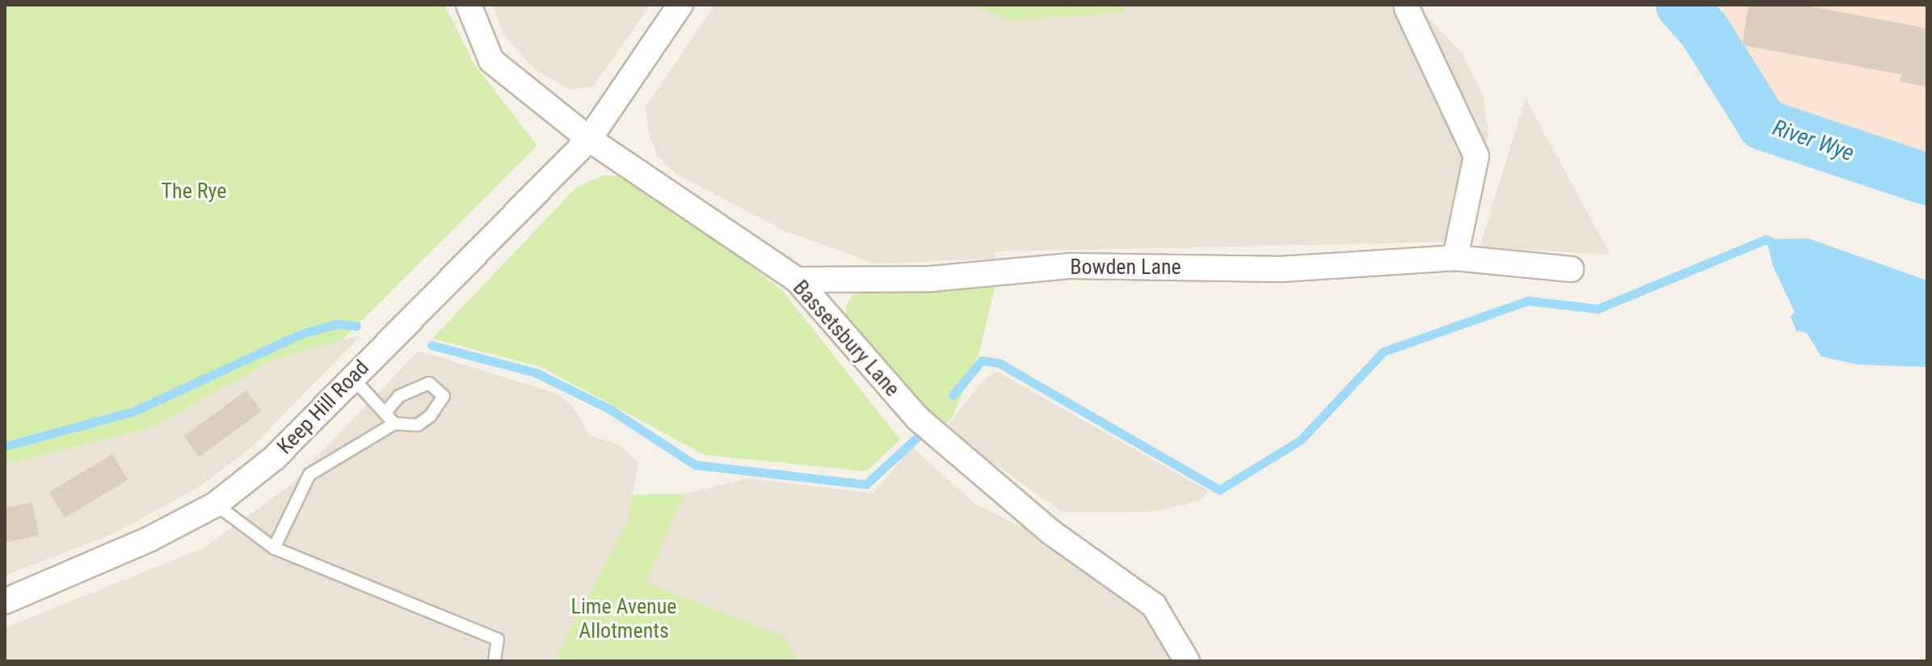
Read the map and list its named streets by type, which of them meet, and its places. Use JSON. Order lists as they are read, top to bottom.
{
  "streets": {
    "street": ["Bowden Lane", "Bassetsbury Lane", "Keep Hill Road"]
  },
  "crossings": [
    ["Bowden Lane", "Bassetsbury Lane"],
    ["Bassetsbury Lane", "Keep Hill Road"]
  ],
  "water": ["River Wye"],
  "parks": ["The Rye", "Lime Avenue Allotments"]
}
